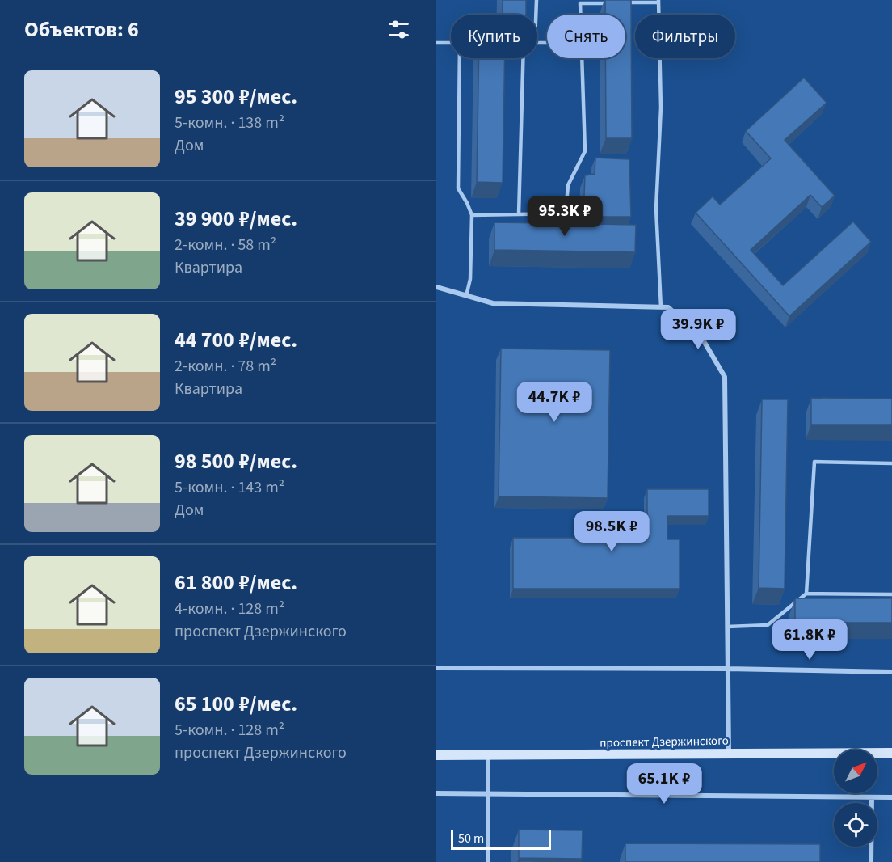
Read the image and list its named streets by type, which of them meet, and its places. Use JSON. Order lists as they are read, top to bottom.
{
  "streets": {
    "main road": ["проспект Дзержинского"]
  },
  "scale_bar": "50 m",
  "north": "top right",
  "page": {
    "heading": "Объектов: 6",
    "chip": ["Купить", "Снять", "Фильтры"],
    "list": [
      {
        "name": "95 300 ₽/мес.",
        "note": "5-комн. · 138 m² · Дом"
      },
      {
        "name": "39 900 ₽/мес.",
        "note": "2-комн. · 58 m² · Квартира"
      },
      {
        "name": "44 700 ₽/мес.",
        "note": "2-комн. · 78 m² · Квартира"
      },
      {
        "name": "98 500 ₽/мес.",
        "note": "5-комн. · 143 m² · Дом"
      },
      {
        "name": "61 800 ₽/мес.",
        "note": "4-комн. · 128 m² · проспект Дзержинского"
      },
      {
        "name": "65 100 ₽/мес.",
        "note": "5-комн. · 128 m² · проспект Дзержинского"
      }
    ],
    "price": [
      "95.3K ₽",
      "39.9K ₽",
      "44.7K ₽",
      "98.5K ₽",
      "61.8K ₽",
      "65.1K ₽"
    ],
    "scale": "50 m"
  }
}
